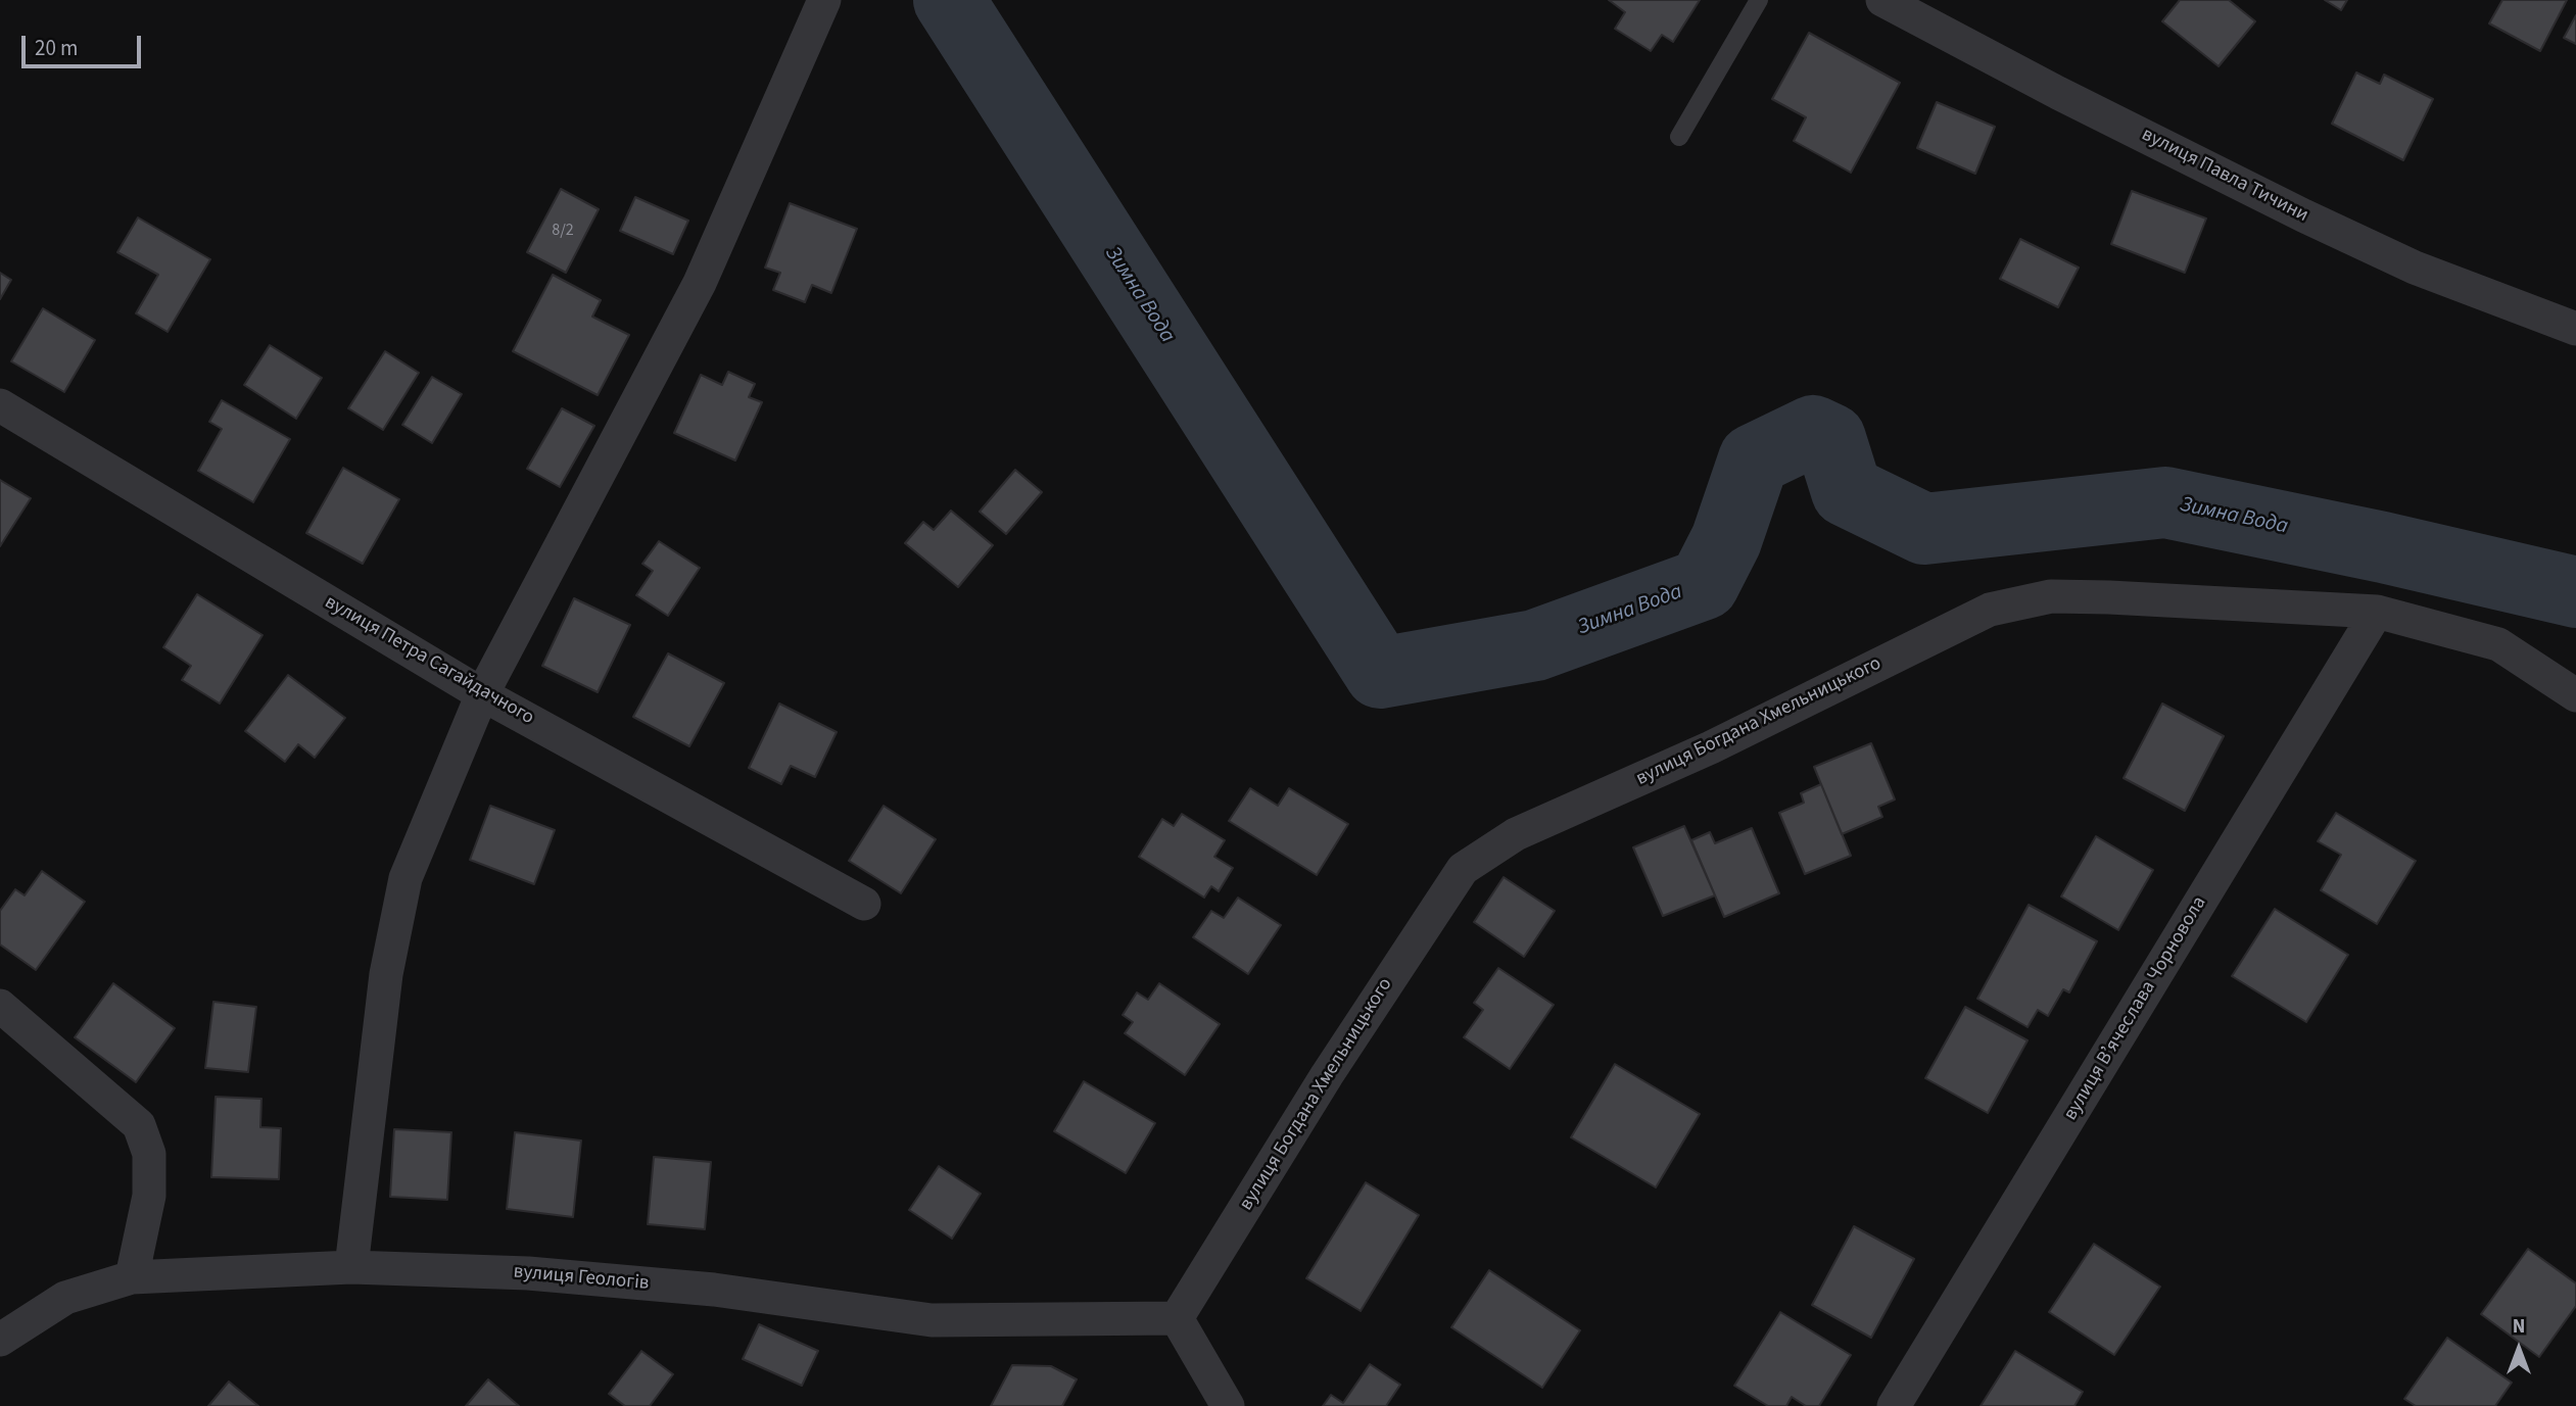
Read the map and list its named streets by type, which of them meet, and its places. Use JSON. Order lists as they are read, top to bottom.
{
  "streets": {
    "street": [
      "вулиця Павла Тичини",
      "вулиця Петра Сагайдачного",
      "вулиця Богдана Хмельницького",
      "вулиця Вʼячеслава Чорновола",
      "вулиця Геологів"
    ]
  },
  "crossings": [
    ["вулиця Богдана Хмельницького", "вулиця Вʼячеслава Чорновола"],
    ["вулиця Богдана Хмельницького", "вулиця Геологів"]
  ],
  "water": ["Зимна Вода"],
  "house_numbers": ["8/2"],
  "scale_bar": "20 m",
  "north": "top"
}
